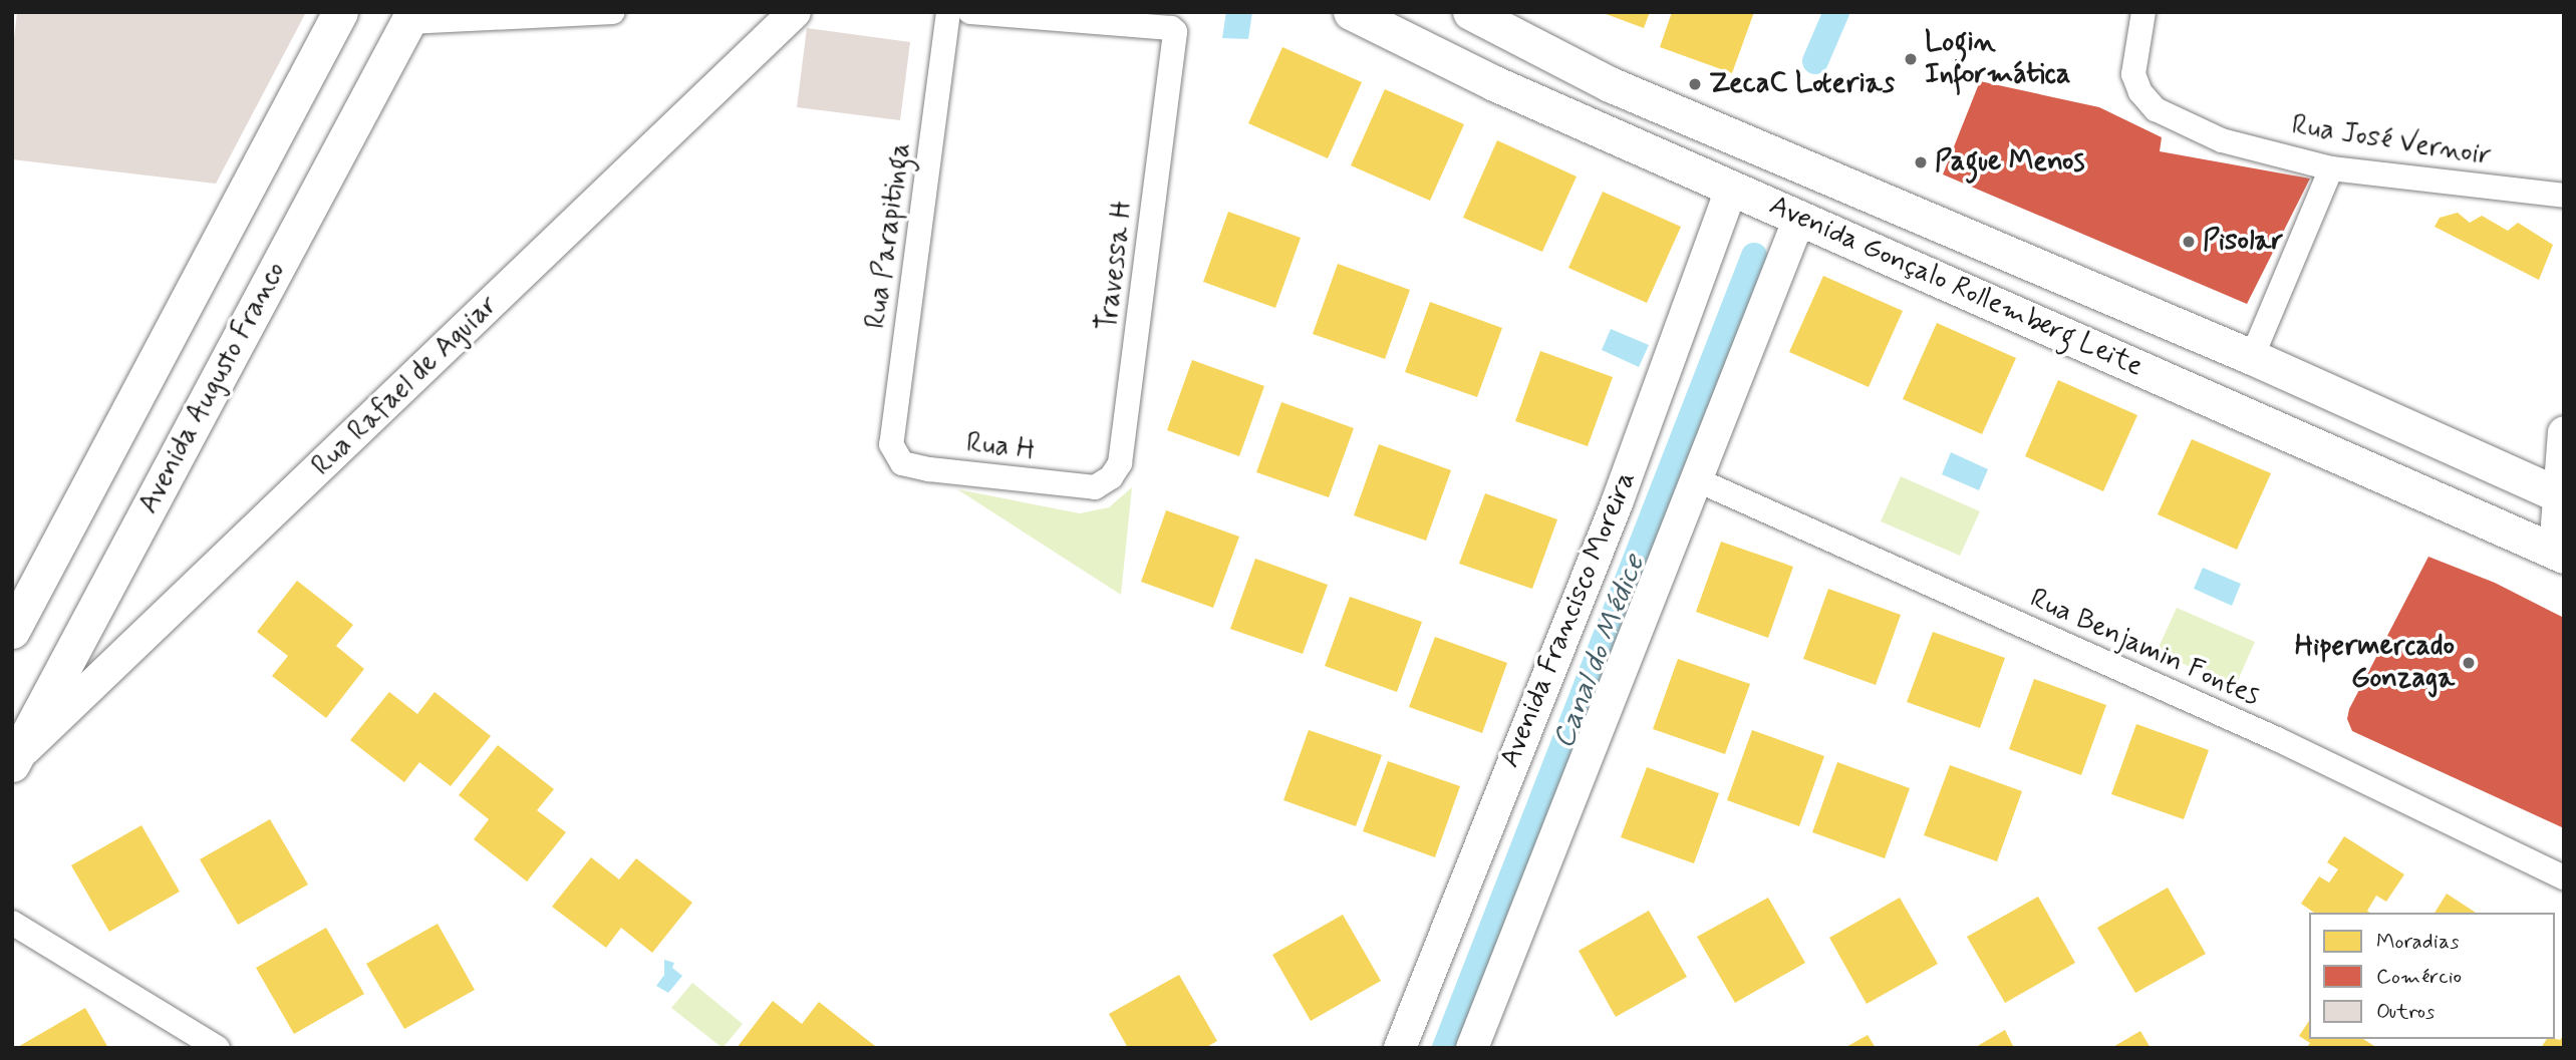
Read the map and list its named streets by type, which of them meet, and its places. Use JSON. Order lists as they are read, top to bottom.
{
  "streets": {
    "main road": ["Avenida Gonçalo Rollemberg Leite", "Avenida Augusto Franco"],
    "street": [
      "Rua José Vernoir",
      "Rua Parapitinga",
      "Travessa H",
      "Rua Rafael de Aguiar",
      "Rua H",
      "Avenida Francisco Moreira",
      "Rua Benjamin Fontes"
    ]
  },
  "crossings": [
    ["Rua Parapitinga", "Rua H"],
    ["Travessa H", "Rua H"],
    ["Avenida Gonçalo Rollemberg Leite", "Avenida Francisco Moreira"],
    ["Rua Rafael de Aguiar", "Avenida Augusto Franco"]
  ],
  "water": ["Canal do Médice"],
  "places": [
    "Login Informática",
    "ZecaC Loterias",
    "Pague Menos",
    "Pisolar",
    "Hipermercado Gonzaga"
  ],
  "legend": ["Moradias", "Comércio", "Outros"]
}
